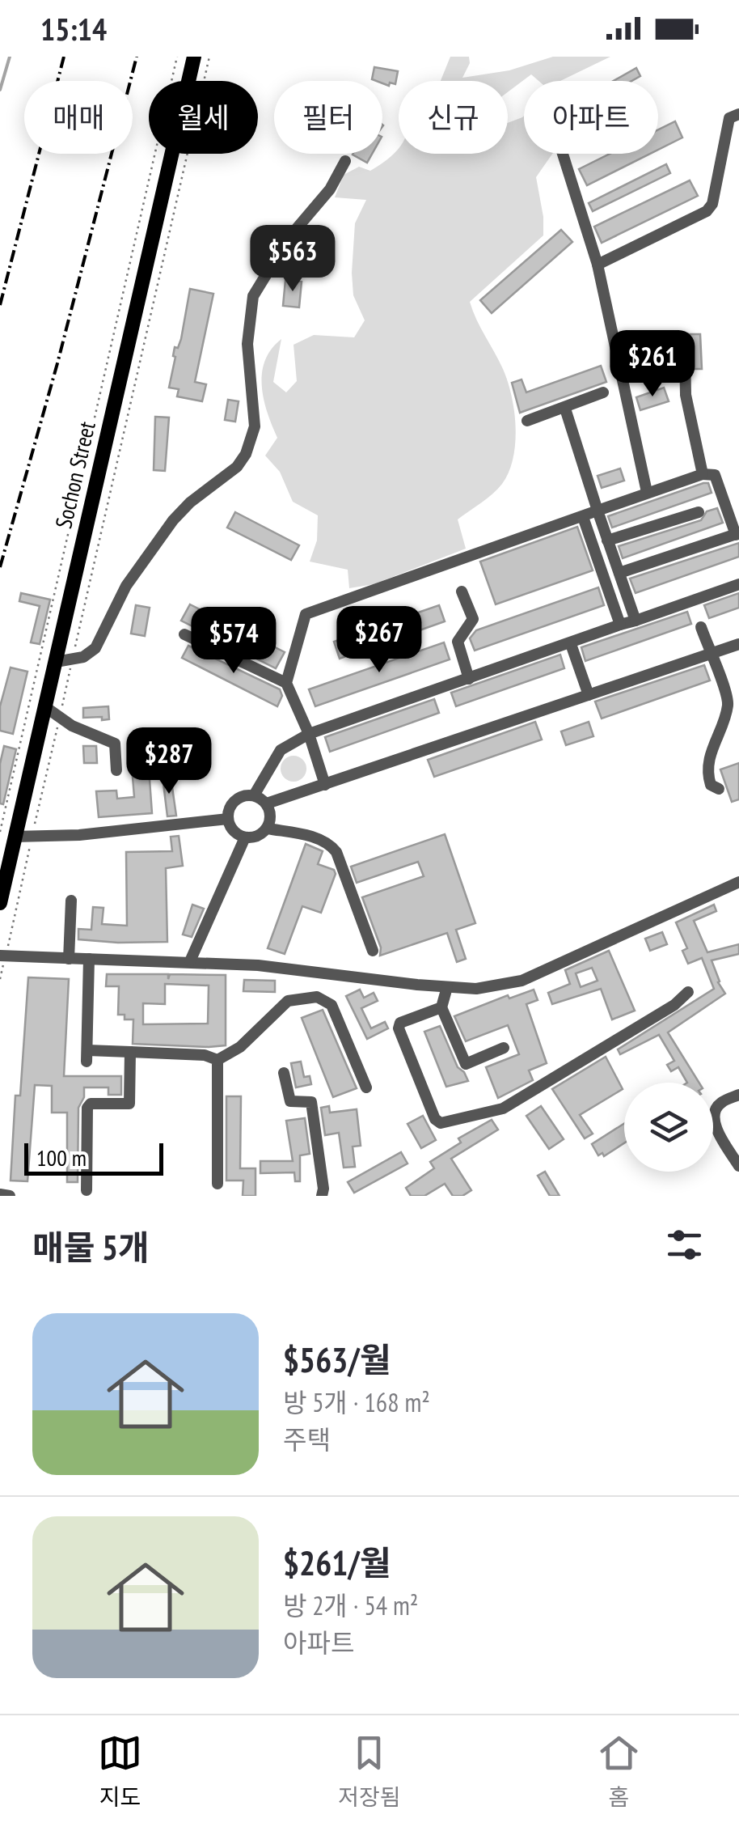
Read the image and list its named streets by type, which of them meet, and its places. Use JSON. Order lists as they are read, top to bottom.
{
  "streets": {
    "main road": ["Sochon Street"]
  },
  "scale_bar": "100 m",
  "page": {
    "status": "15:14",
    "chip": [
      "매매",
      "월세",
      "필터",
      "신규",
      "아파트"
    ],
    "price": [
      "$563",
      "$261",
      "$267",
      "$574",
      "$287"
    ],
    "scale": "100 m",
    "heading": "매물 5개",
    "list": [
      {
        "name": "$563/월",
        "note": "방 5개 · 168 m² · 주택"
      },
      {
        "name": "$261/월",
        "note": "방 2개 · 54 m² · 아파트"
      }
    ],
    "tabs": ["지도", "저장됨", "홈"]
  }
}
